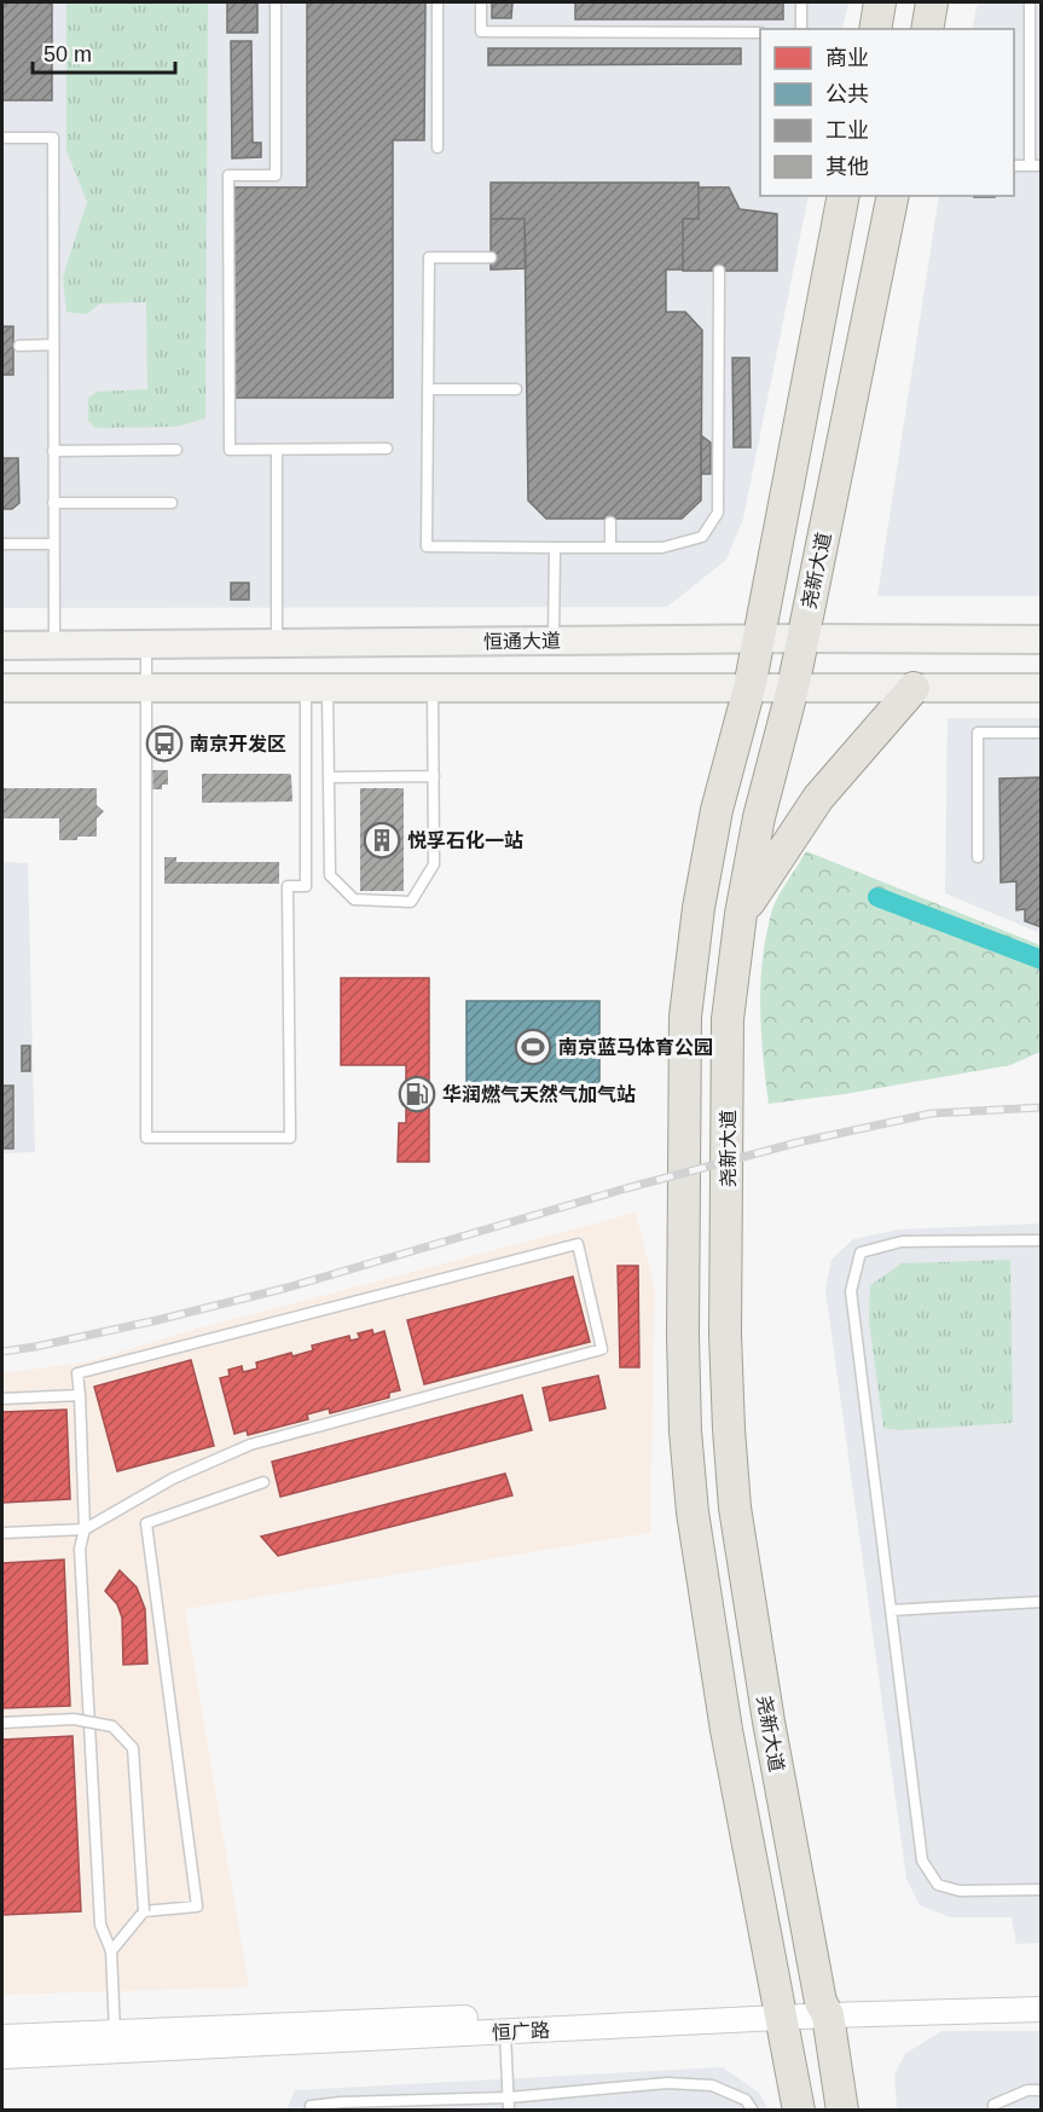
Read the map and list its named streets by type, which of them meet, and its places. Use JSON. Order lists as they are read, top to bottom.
{
  "streets": {
    "main road": ["尧新大道", "恒通大道"],
    "street": ["恒广路"]
  },
  "crossings": [
    ["尧新大道", "恒通大道"],
    ["尧新大道", "恒广路"]
  ],
  "places": {
    "bus stop": ["南京开发区"],
    "building": ["悦孚石化一站"],
    "sports": ["南京蓝马体育公园"],
    "fuel station": ["华润燃气天然气加气站"]
  },
  "legend": [
    "商业",
    "公共",
    "工业",
    "其他"
  ],
  "scale_bar": "50 m"
}
